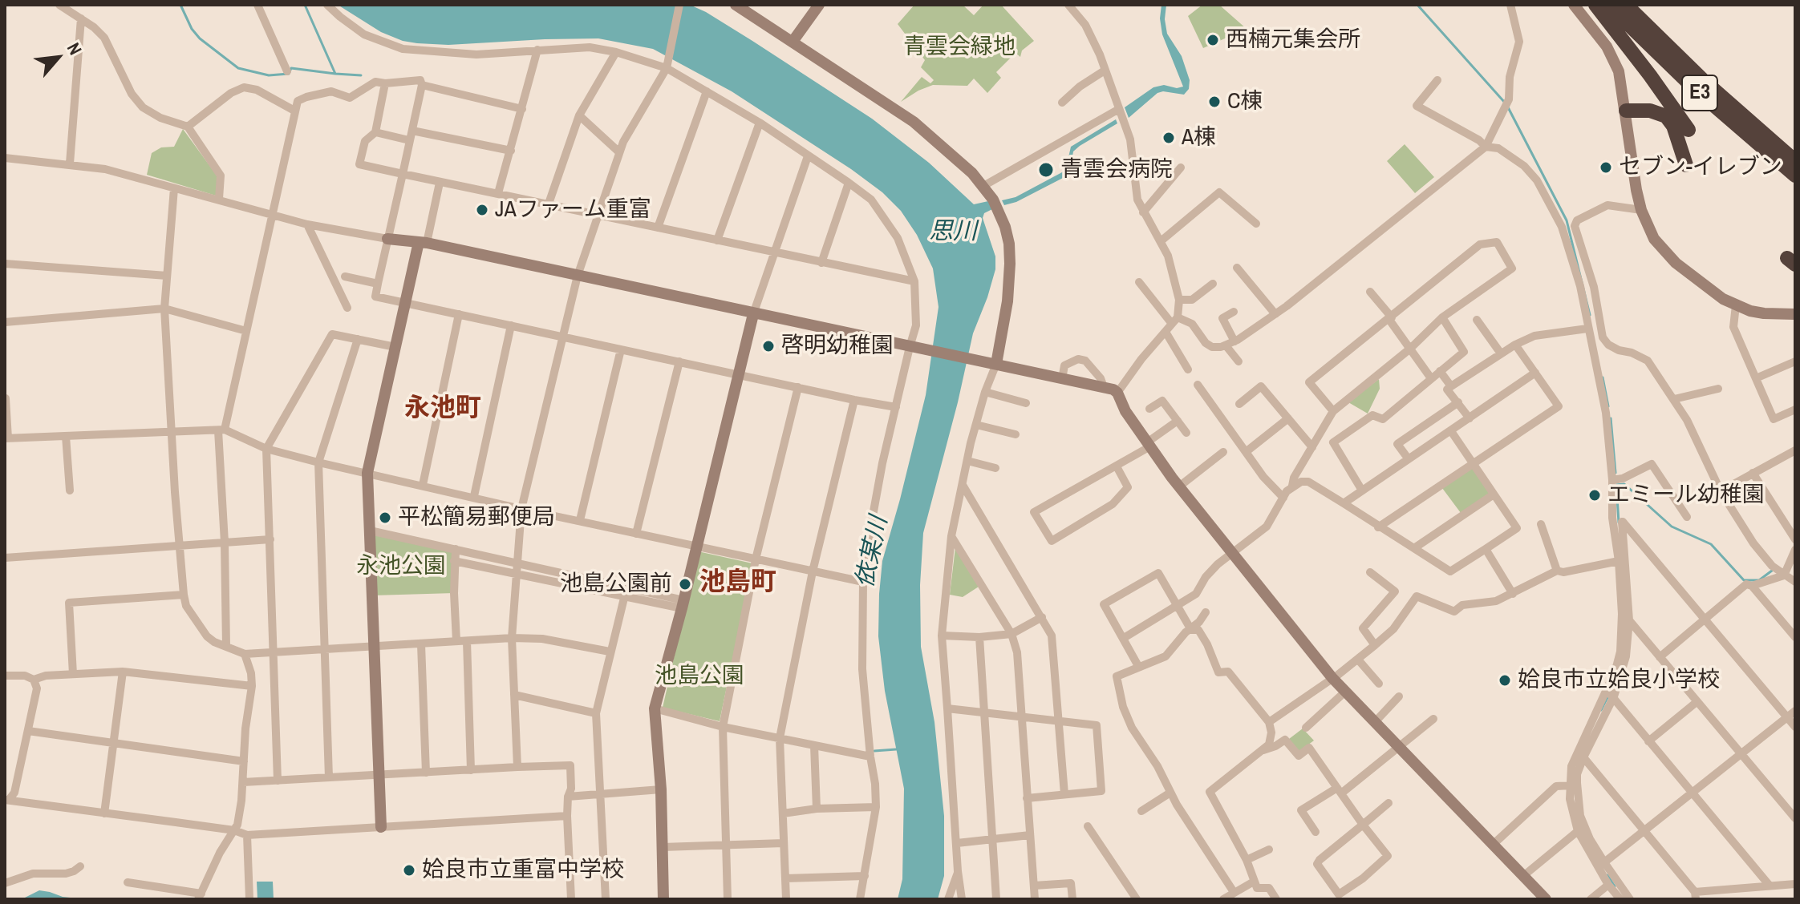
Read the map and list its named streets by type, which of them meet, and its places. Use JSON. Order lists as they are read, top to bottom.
{
  "streets": {
    "highway": ["E3"]
  },
  "districts": ["永池町", "池島町"],
  "water": ["思川", "依某川"],
  "parks": ["青雲会緑地", "永池公園", "池島公園"],
  "places": [
    "西楠元集会所",
    "C棟",
    "A棟",
    "セブン-イレブン",
    "青雲会病院",
    "JAファーム重富",
    "啓明幼稚園",
    "エミール幼稚園",
    "平松簡易郵便局",
    "池島公園前",
    "姶良市立姶良小学校",
    "姶良市立重富中学校"
  ],
  "north": "top right"
}
